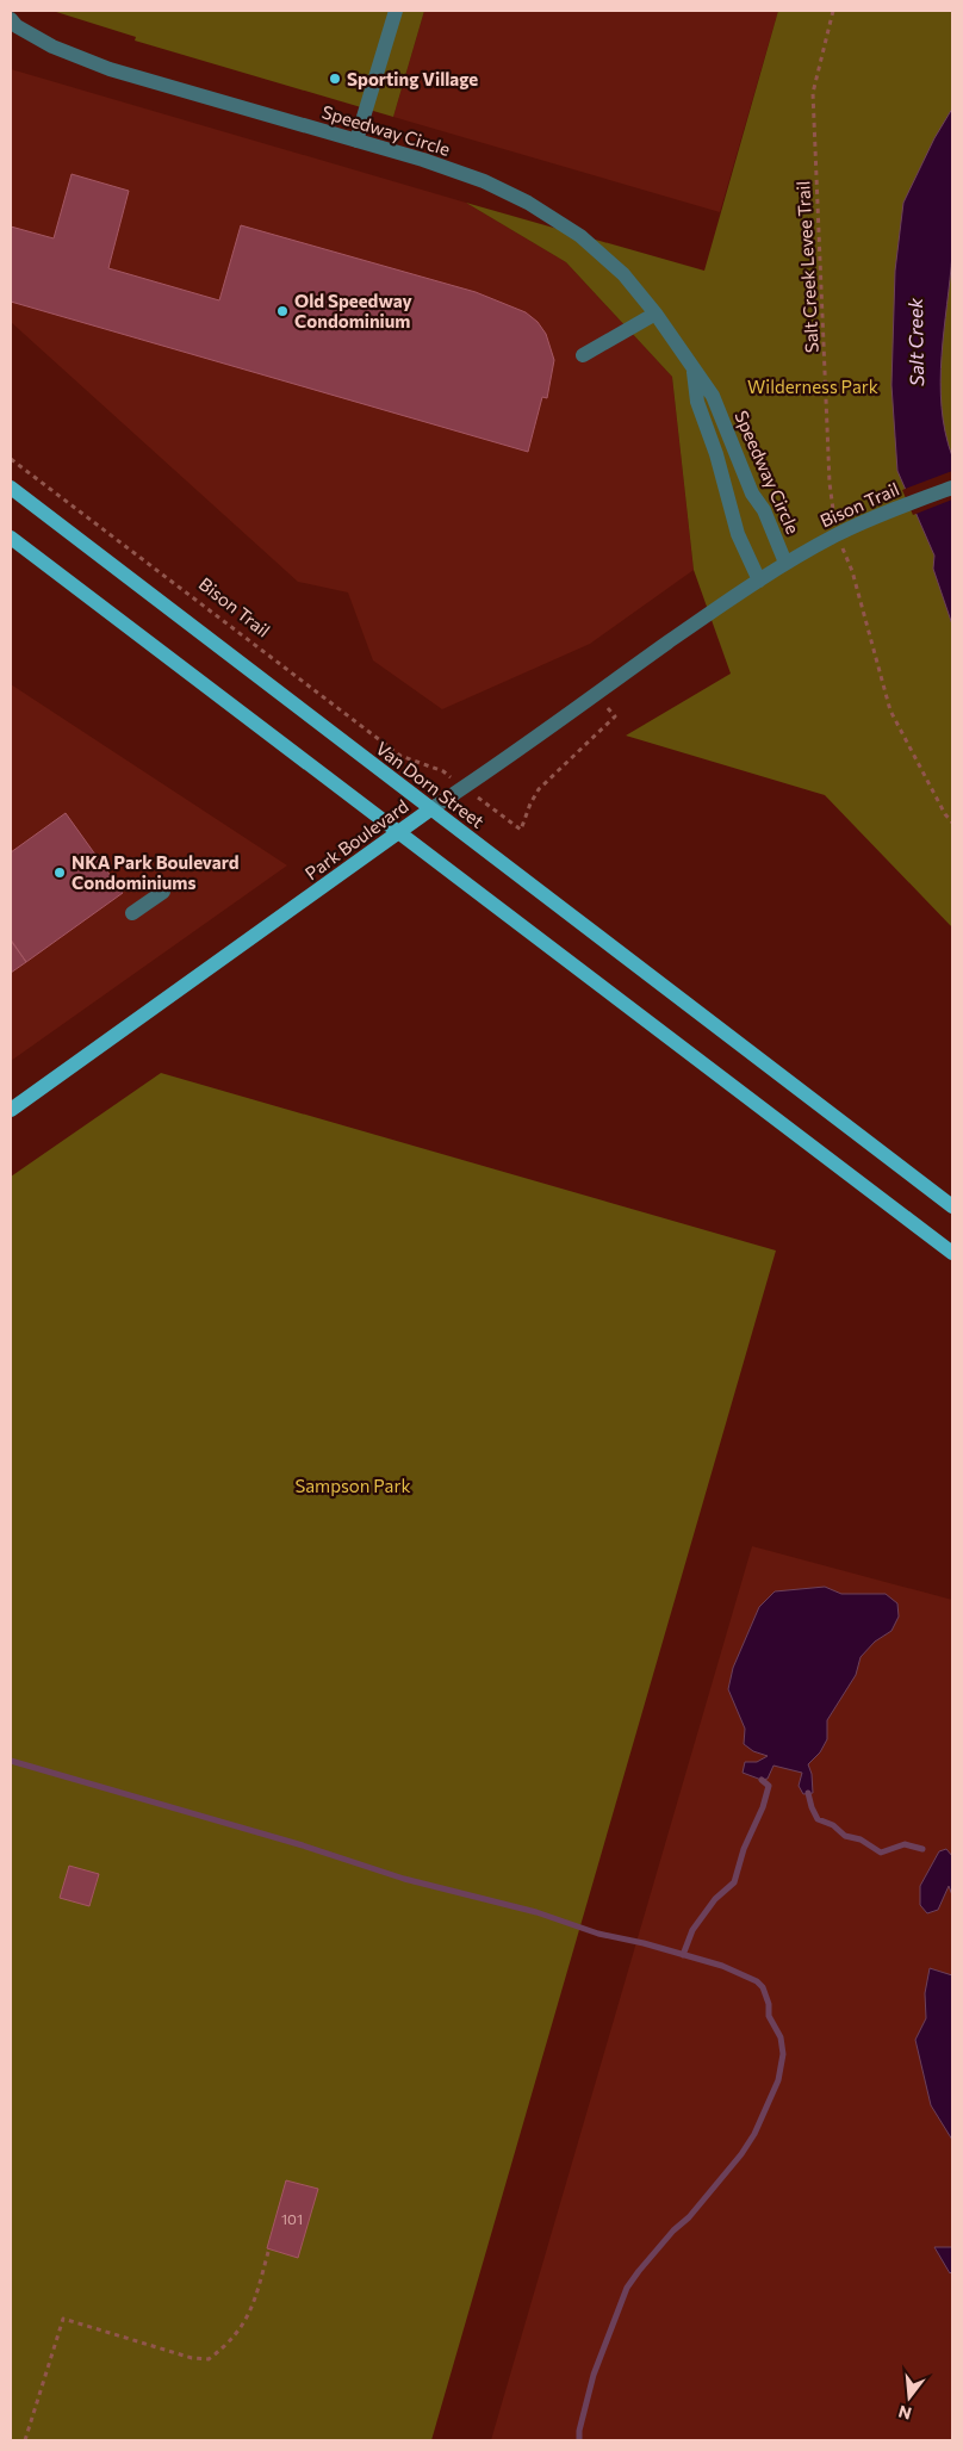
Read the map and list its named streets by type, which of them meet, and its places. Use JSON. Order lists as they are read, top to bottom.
{
  "streets": {
    "main road": ["Van Dorn Street", "Park Boulevard"],
    "street": ["Speedway Circle", "Bison Trail"],
    "path": ["Salt Creek Levee Trail"]
  },
  "crossings": [
    ["Speedway Circle", "Bison Trail"],
    ["Speedway Circle", "Park Boulevard"],
    ["Salt Creek Levee Trail", "Bison Trail"],
    ["Bison Trail", "Park Boulevard"],
    ["Van Dorn Street", "Park Boulevard"]
  ],
  "water": ["Salt Creek"],
  "parks": ["Wilderness Park", "Sampson Park"],
  "places": ["Sporting Village", "Old Speedway Condominium", "NKA Park Boulevard Condominiums"],
  "house_numbers": ["101"],
  "north": "bottom"
}
